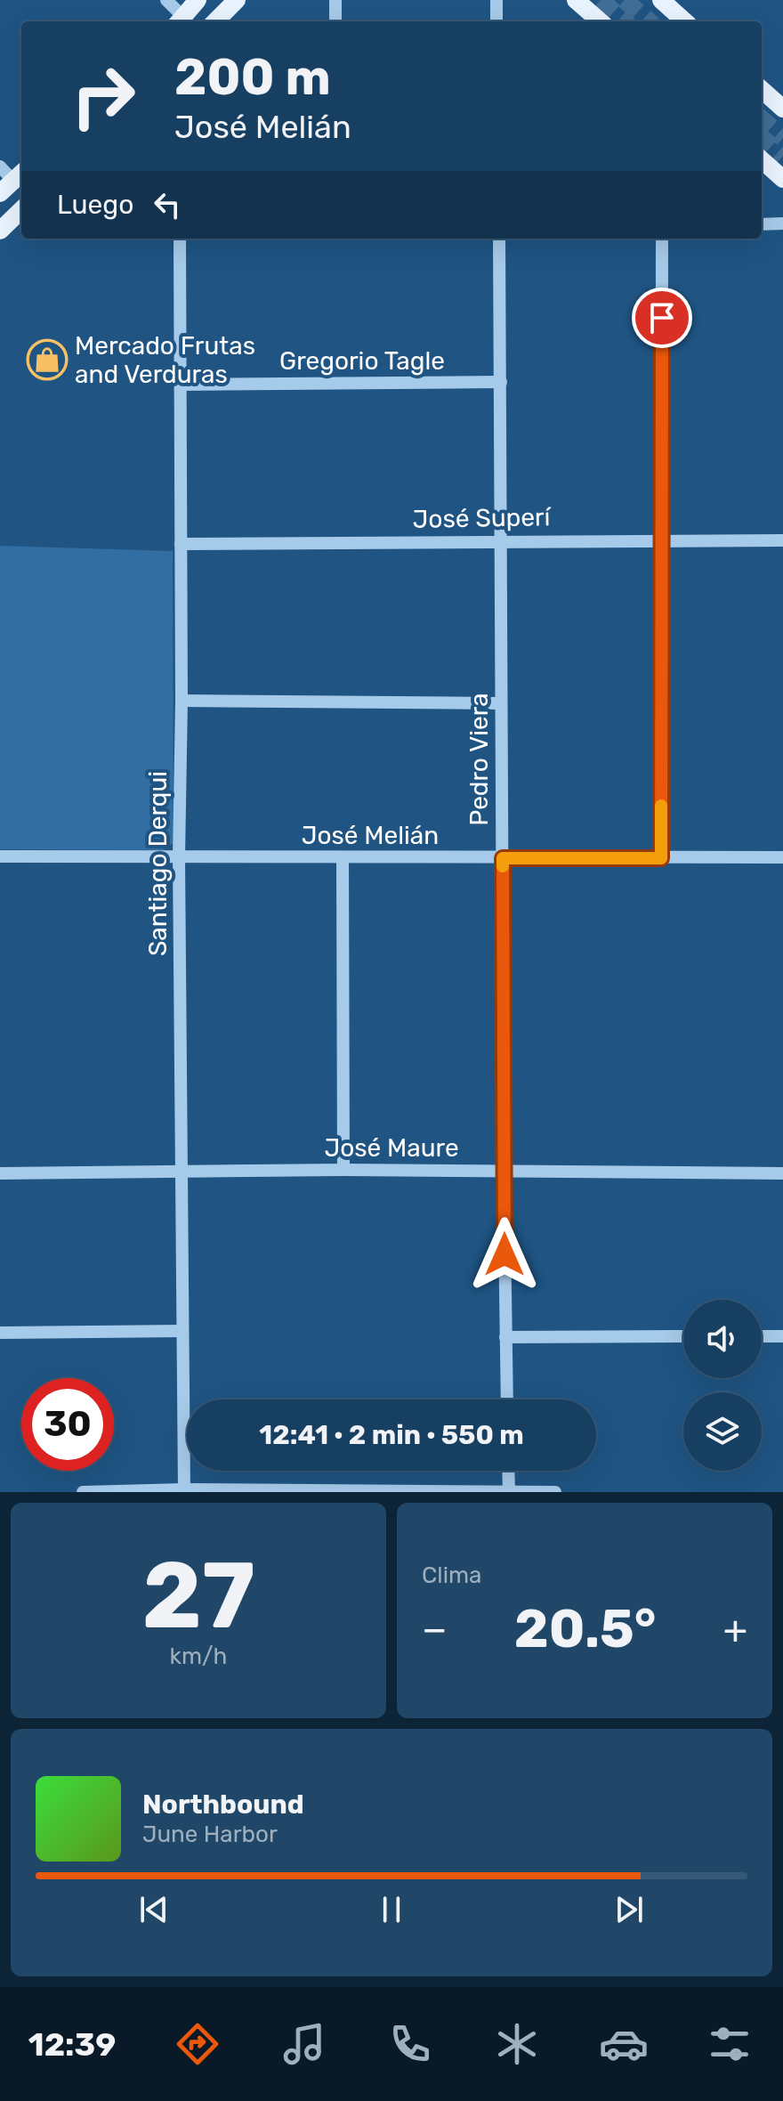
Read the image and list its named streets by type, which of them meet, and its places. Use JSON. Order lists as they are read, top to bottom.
{
  "streets": {
    "street": [
      "Gregorio Tagle",
      "José Superí",
      "Pedro Viera",
      "José Melián",
      "Santiago Derqui",
      "José Maure"
    ]
  },
  "crossings": [
    ["Gregorio Tagle", "Pedro Viera"],
    ["Gregorio Tagle", "Santiago Derqui"],
    ["José Superí", "Pedro Viera"],
    ["José Superí", "Santiago Derqui"],
    ["Pedro Viera", "José Melián"],
    ["Pedro Viera", "José Maure"],
    ["José Melián", "Santiago Derqui"],
    ["Santiago Derqui", "José Maure"]
  ],
  "places": {
    "shop": ["Mercado Frutas and Verduras"]
  },
  "page": {
    "turn": ["200 m", "José Melián"],
    "then": "Luego",
    "limit": "30",
    "trip": "12:41 · 2 min · 550 m",
    "tile": [
      ["27", "km/h"],
      "Clima"
    ],
    "heat": ["−", "20.5°", "+"],
    "song": ["Northbound", "June Harbor"],
    "tabs": "12:39"
  }
}
